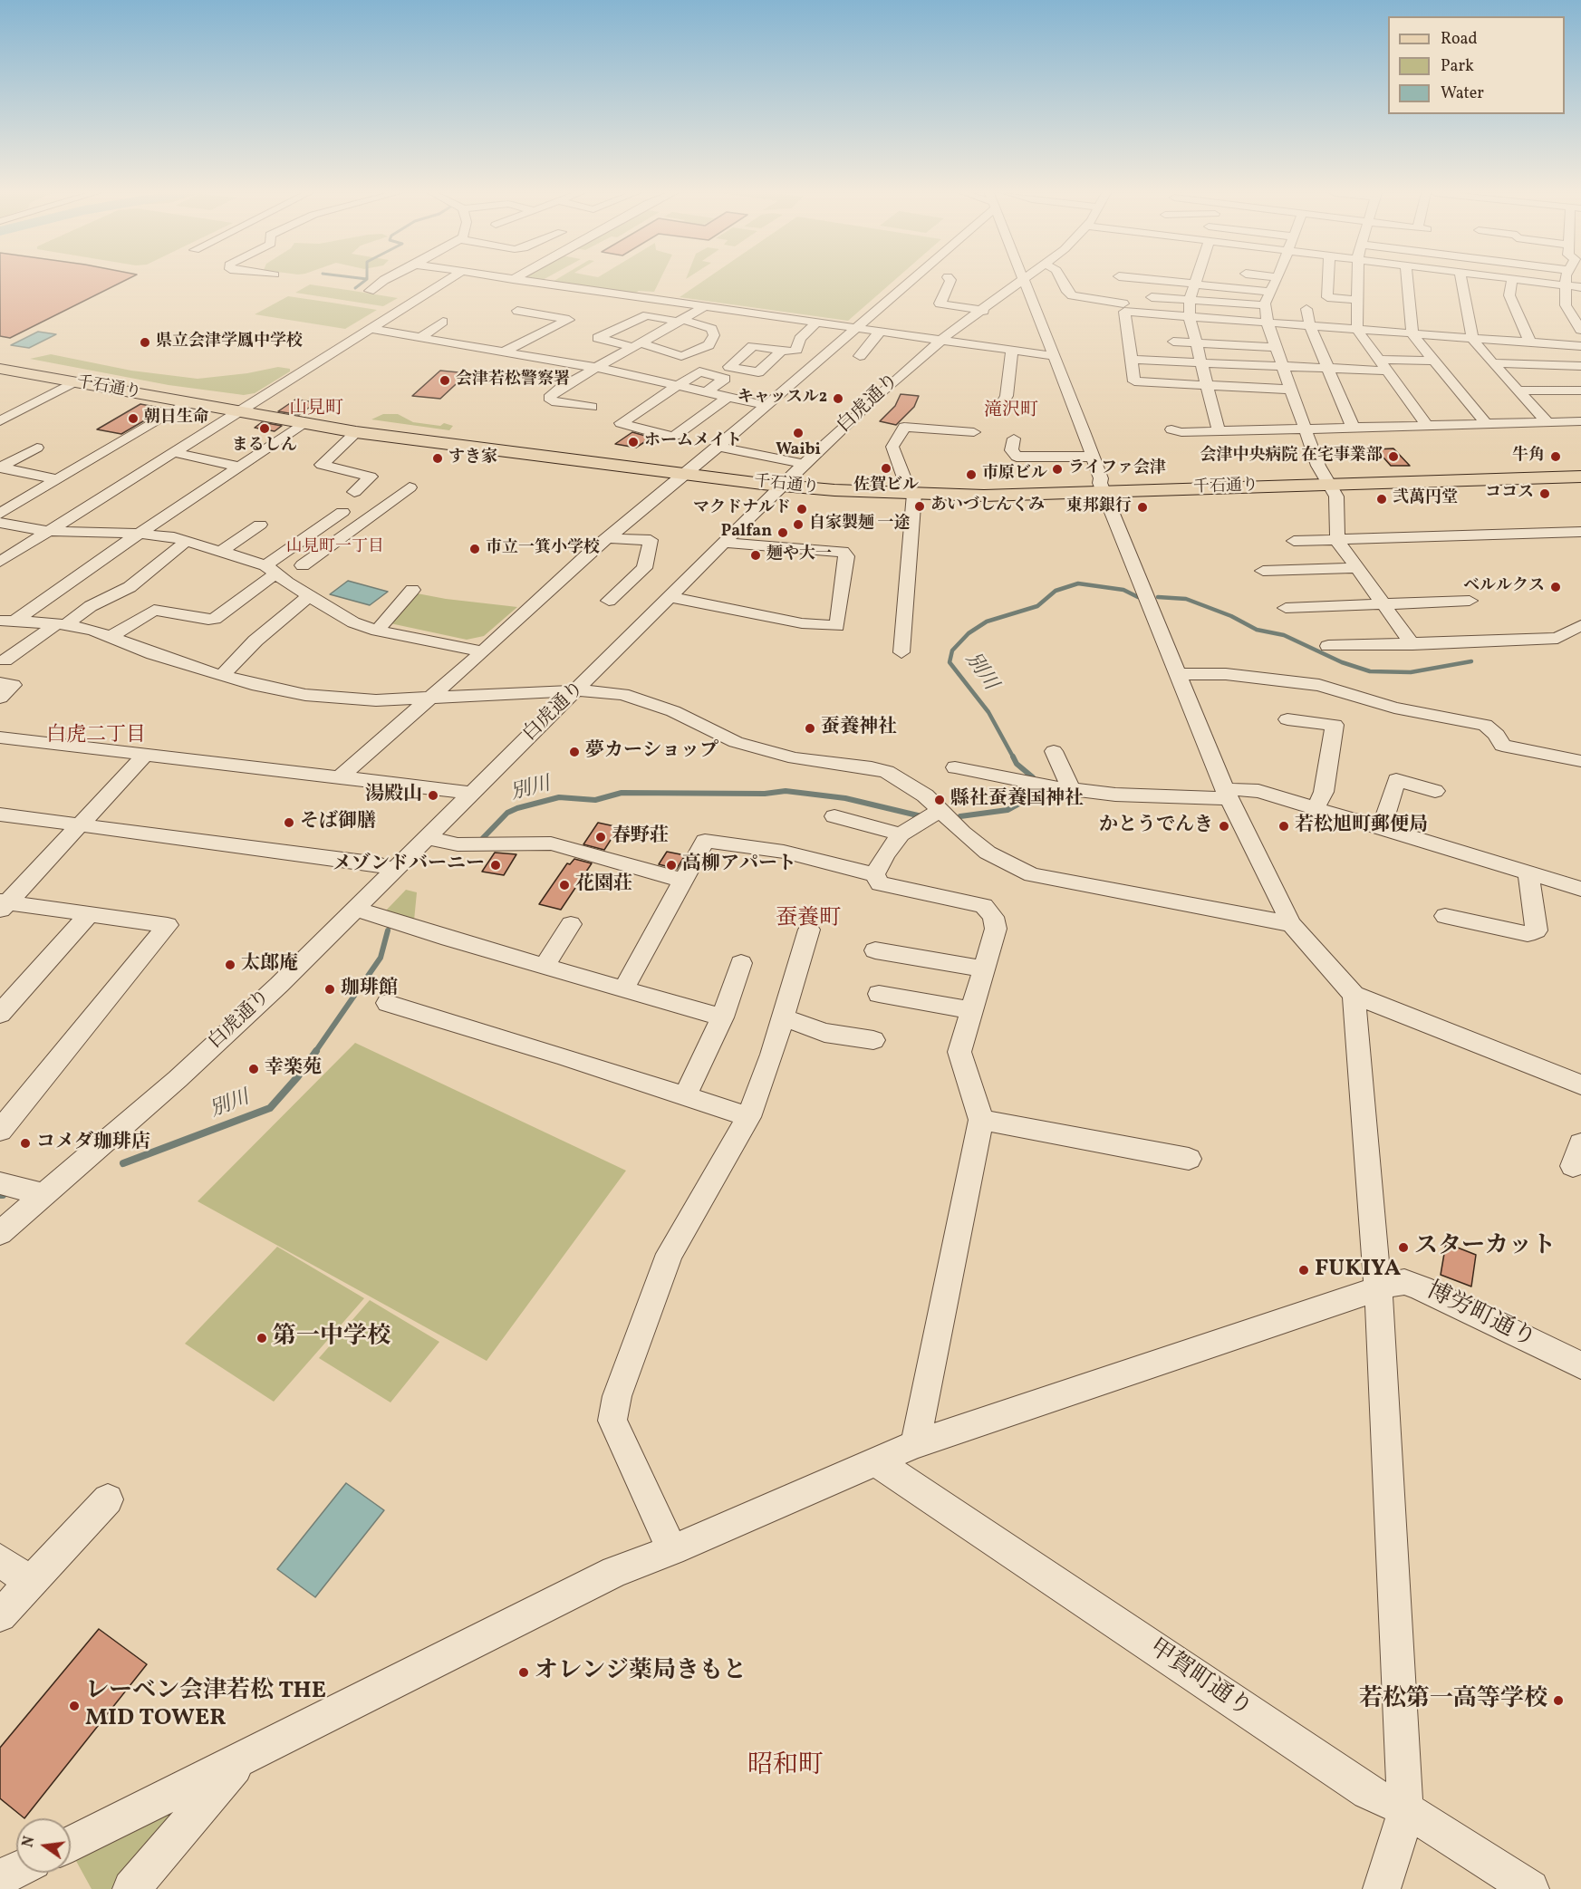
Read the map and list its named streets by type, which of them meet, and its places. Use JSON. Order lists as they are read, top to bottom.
{
  "streets": {
    "main road": ["千石通り"],
    "street": ["白虎通り", "博労町通り", "甲賀町通り"]
  },
  "crossings": [
    ["千石通り", "白虎通り"],
    ["博労町通り", "甲賀町通り"]
  ],
  "districts": [
    "山見町",
    "滝沢町",
    "山見町一丁目",
    "白虎二丁目",
    "蚕養町",
    "昭和町"
  ],
  "water": ["別川"],
  "places": [
    "県立会津学鳳中学校",
    "会津若松警察署",
    "キャッスル2",
    "朝日生命",
    "まるしん",
    "Waibi",
    "ホームメイト",
    "会津中央病院 在宅事業部",
    "牛角",
    "すき家",
    "佐賀ビル",
    "ライファ会津",
    "市原ビル",
    "ココス",
    "弐萬円堂",
    "あいづしんくみ",
    "東邦銀行",
    "マクドナルド",
    "自家製麺 一途",
    "Palfan",
    "市立一箕小学校",
    "麺や大一",
    "ベルルクス",
    "蚕養神社",
    "夢カーショップ",
    "湯殿山",
    "縣社蚕養国神社",
    "そば御膳",
    "かとうでんき",
    "若松旭町郵便局",
    "春野荘",
    "メゾンドバーニー",
    "高柳アパート",
    "花園荘",
    "太郎庵",
    "珈琲館",
    "幸楽苑",
    "コメダ珈琲店",
    "スターカット",
    "FUKIYA",
    "第一中学校",
    "オレンジ薬局きもと",
    "若松第一高等学校",
    "レーベン会津若松 THE MID TOWER"
  ],
  "legend": ["Road", "Park", "Water"],
  "north": "left"
}
